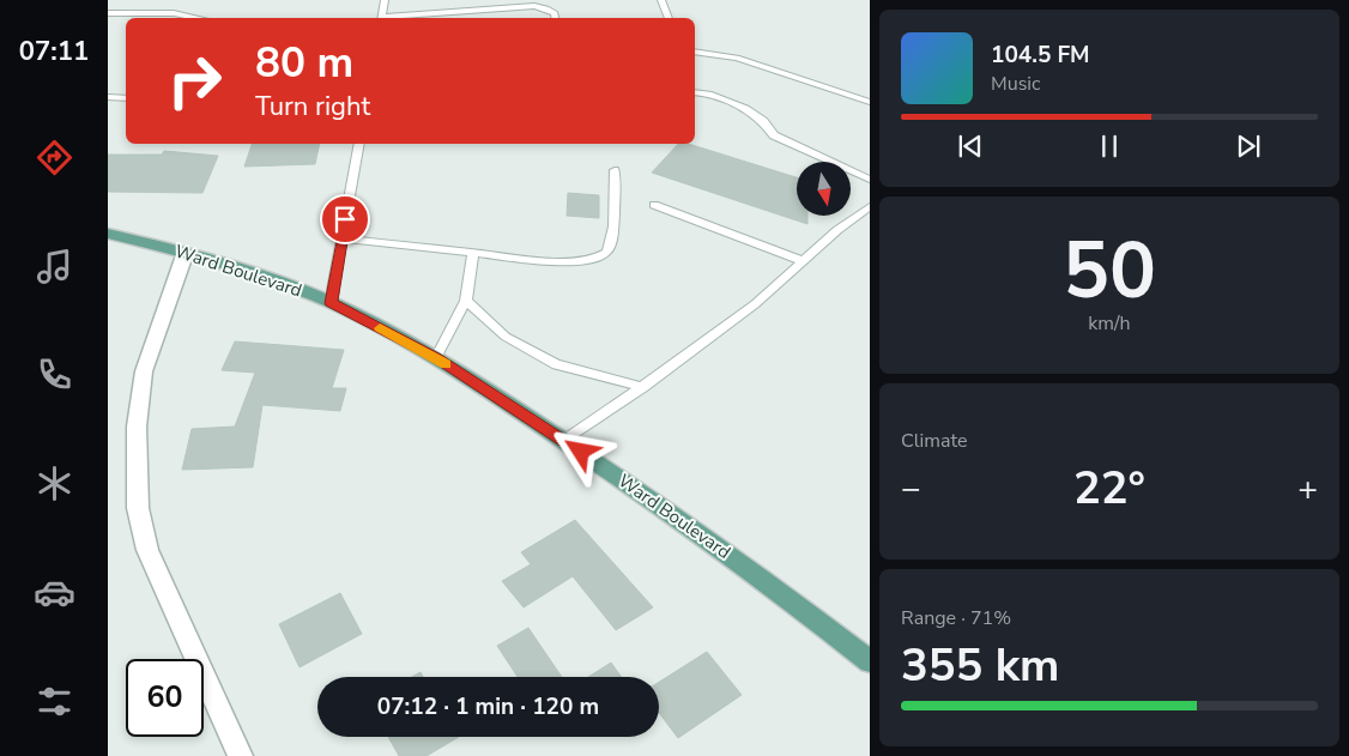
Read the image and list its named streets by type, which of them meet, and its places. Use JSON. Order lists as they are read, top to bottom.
{
  "streets": {
    "main road": ["Ward Boulevard"]
  },
  "north": "bottom",
  "page": {
    "tabs": "07:11",
    "turn": ["80 m", "Turn right"],
    "song": ["104.5 FM", "Music"],
    "tile": [
      ["50", "km/h"],
      "Climate",
      ["Range · 71%", "355 km"]
    ],
    "heat": ["−", "22°", "+"],
    "limit": "60",
    "trip": "07:12 · 1 min · 120 m"
  }
}
